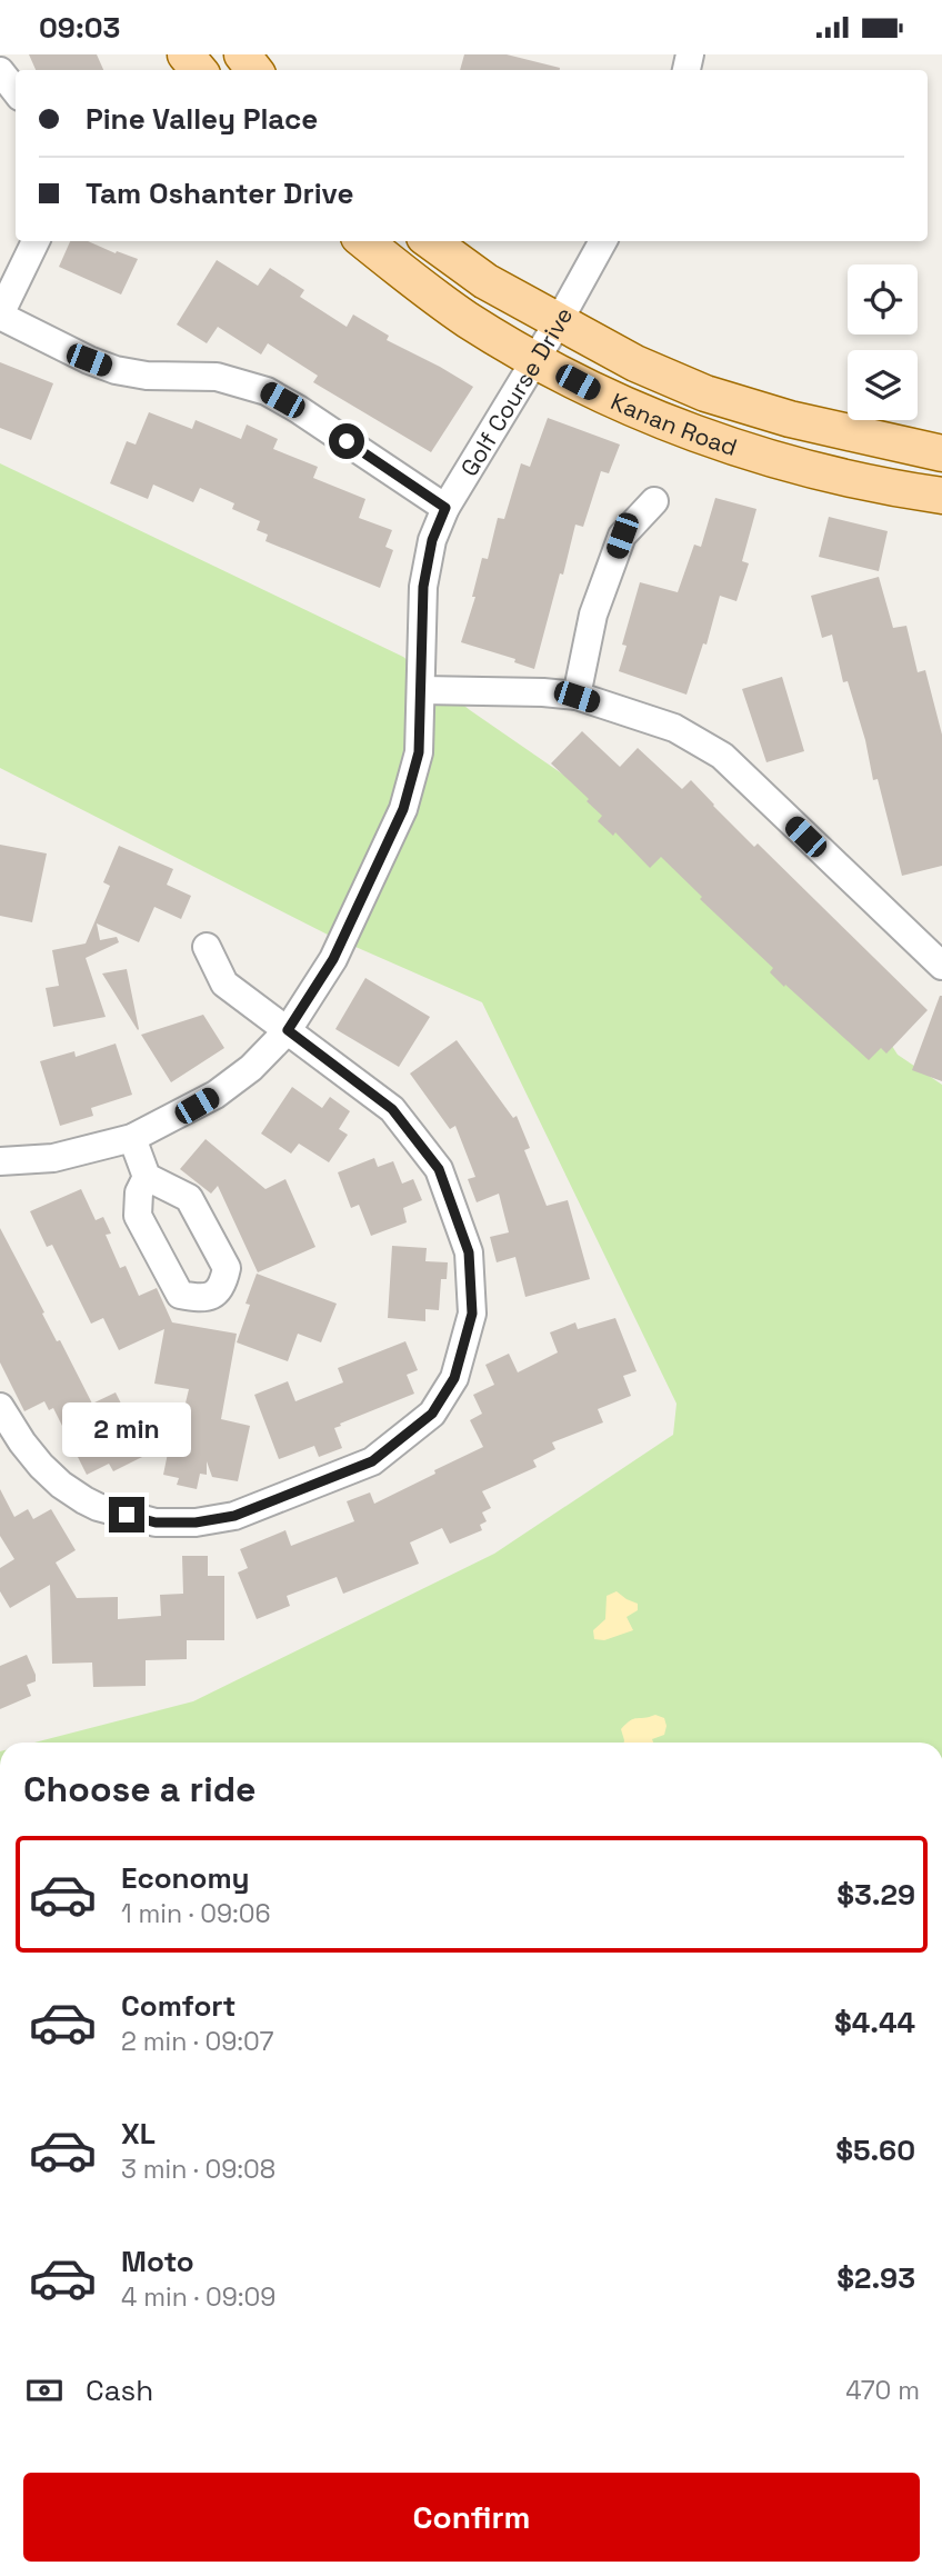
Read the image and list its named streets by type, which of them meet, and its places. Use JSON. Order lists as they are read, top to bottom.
{
  "streets": {
    "main road": ["Kanan Road"],
    "street": ["Golf Course Drive"]
  },
  "crossings": [
    ["Golf Course Drive", "Kanan Road"]
  ],
  "page": {
    "status": "09:03",
    "banner": ["Pine Valley Place", "Tam Oshanter Drive"],
    "bubble": "2 min",
    "heading": "Choose a ride",
    "list": [
      {
        "name": "Economy",
        "note": "1 min · 09:06",
        "value": "$3.29"
      },
      {
        "name": "Comfort",
        "note": "2 min · 09:07",
        "value": "$4.44"
      },
      {
        "name": "XL",
        "note": "3 min · 09:08",
        "value": "$5.60"
      },
      {
        "name": "Moto",
        "note": "4 min · 09:09",
        "value": "$2.93"
      }
    ],
    "pay": ["Cash", "470 m"],
    "buttons": "Confirm"
  }
}
